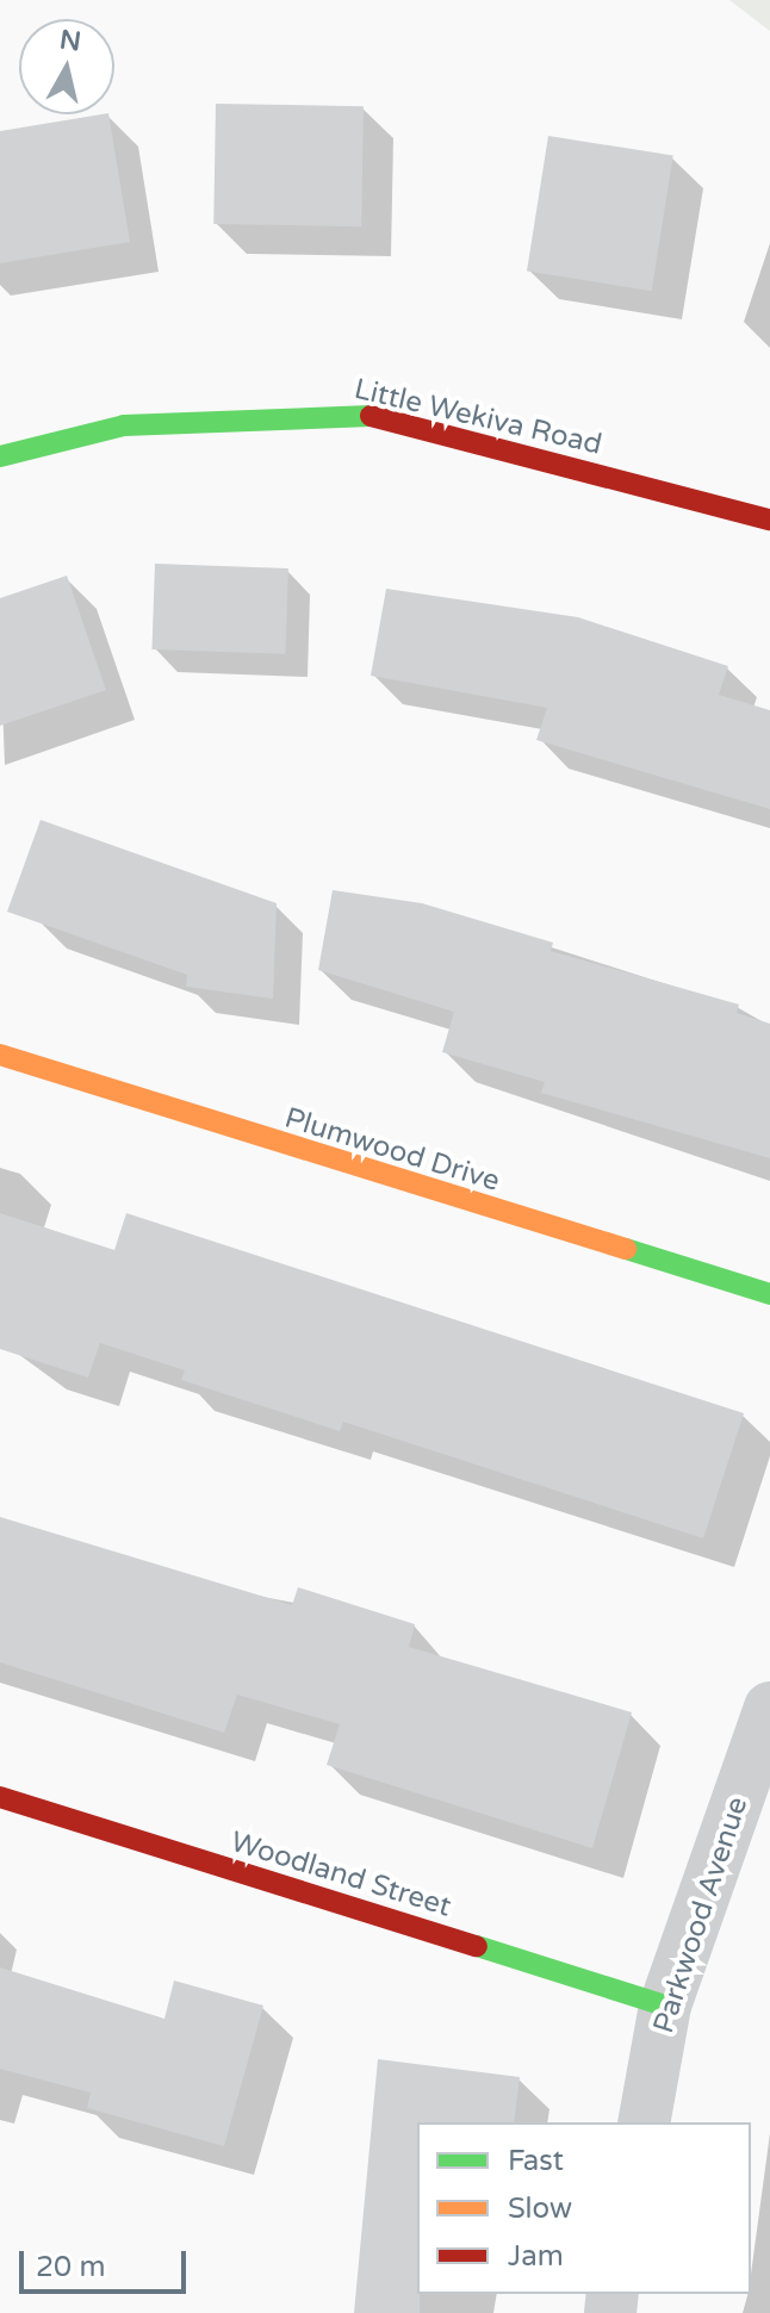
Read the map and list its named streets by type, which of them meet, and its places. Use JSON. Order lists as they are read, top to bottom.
{
  "streets": {
    "street": [
      "Little Wekiva Road",
      "Plumwood Drive",
      "Woodland Street",
      "Parkwood Avenue"
    ]
  },
  "crossings": [
    ["Woodland Street", "Parkwood Avenue"]
  ],
  "legend": ["Fast", "Slow", "Jam"],
  "scale_bar": "20 m",
  "north": "top"
}
